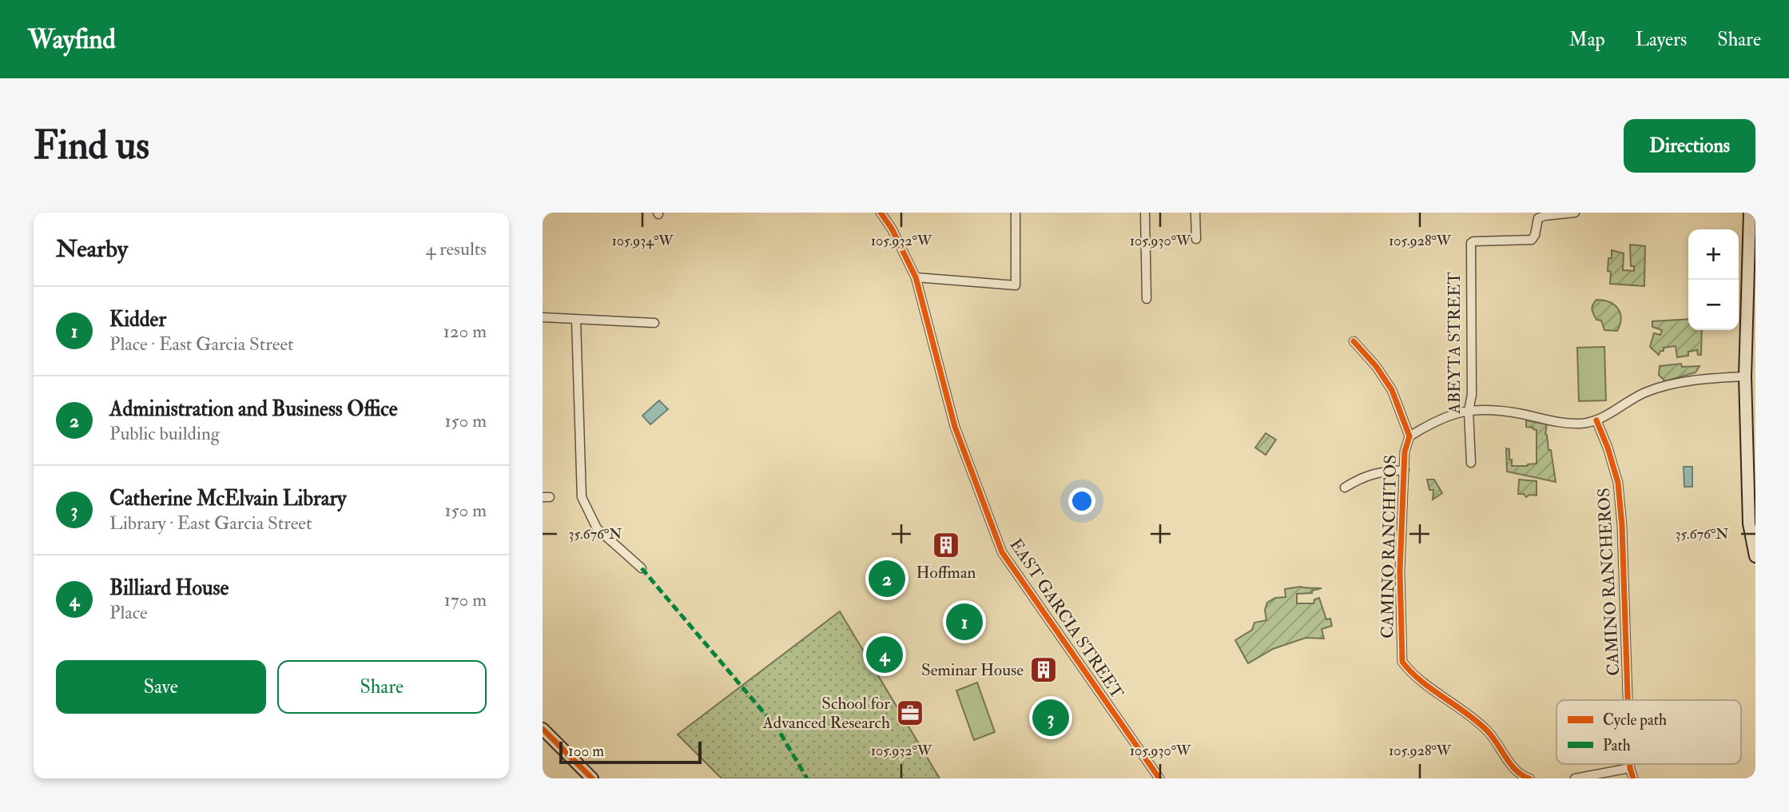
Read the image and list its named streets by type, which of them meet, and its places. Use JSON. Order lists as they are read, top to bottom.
{
  "streets": {
    "street": [
      "ABEYTA STREET",
      "CAMINO RANCHITOS",
      "CAMINO RANCHEROS",
      "EAST GARCIA STREET"
    ]
  },
  "places": {
    "building": ["Hoffman", "Seminar House"],
    "office": ["School for Advanced Research"]
  },
  "legend": ["Cycle path", "Path"],
  "scale_bar": "100 m",
  "page": {
    "header": "Wayfind",
    "nav": ["Map", "Layers", "Share"],
    "buttons": [
      "Directions",
      ["Save", "Share"]
    ],
    "title": "Find us",
    "heading": ["Nearby", "4 results"],
    "map_buttons": ["+", "−"],
    "list": [
      {
        "mark": "1",
        "name": "Kidder",
        "note": "Place · East Garcia Street",
        "value": "120 m"
      },
      {
        "mark": "2",
        "name": "Administration and Business Office",
        "note": "Public building",
        "value": "150 m"
      },
      {
        "mark": "3",
        "name": "Catherine McElvain Library",
        "note": "Library · East Garcia Street",
        "value": "150 m"
      },
      {
        "mark": "4",
        "name": "Billiard House",
        "note": "Place",
        "value": "170 m"
      }
    ],
    "pins": [
      "2",
      "1",
      "4",
      "3"
    ],
    "scale": "100 m"
  },
  "coordinates": [
    "105.934°W",
    "105.932°W",
    "105.930°W",
    "105.928°W",
    "35.676°N"
  ]
}
